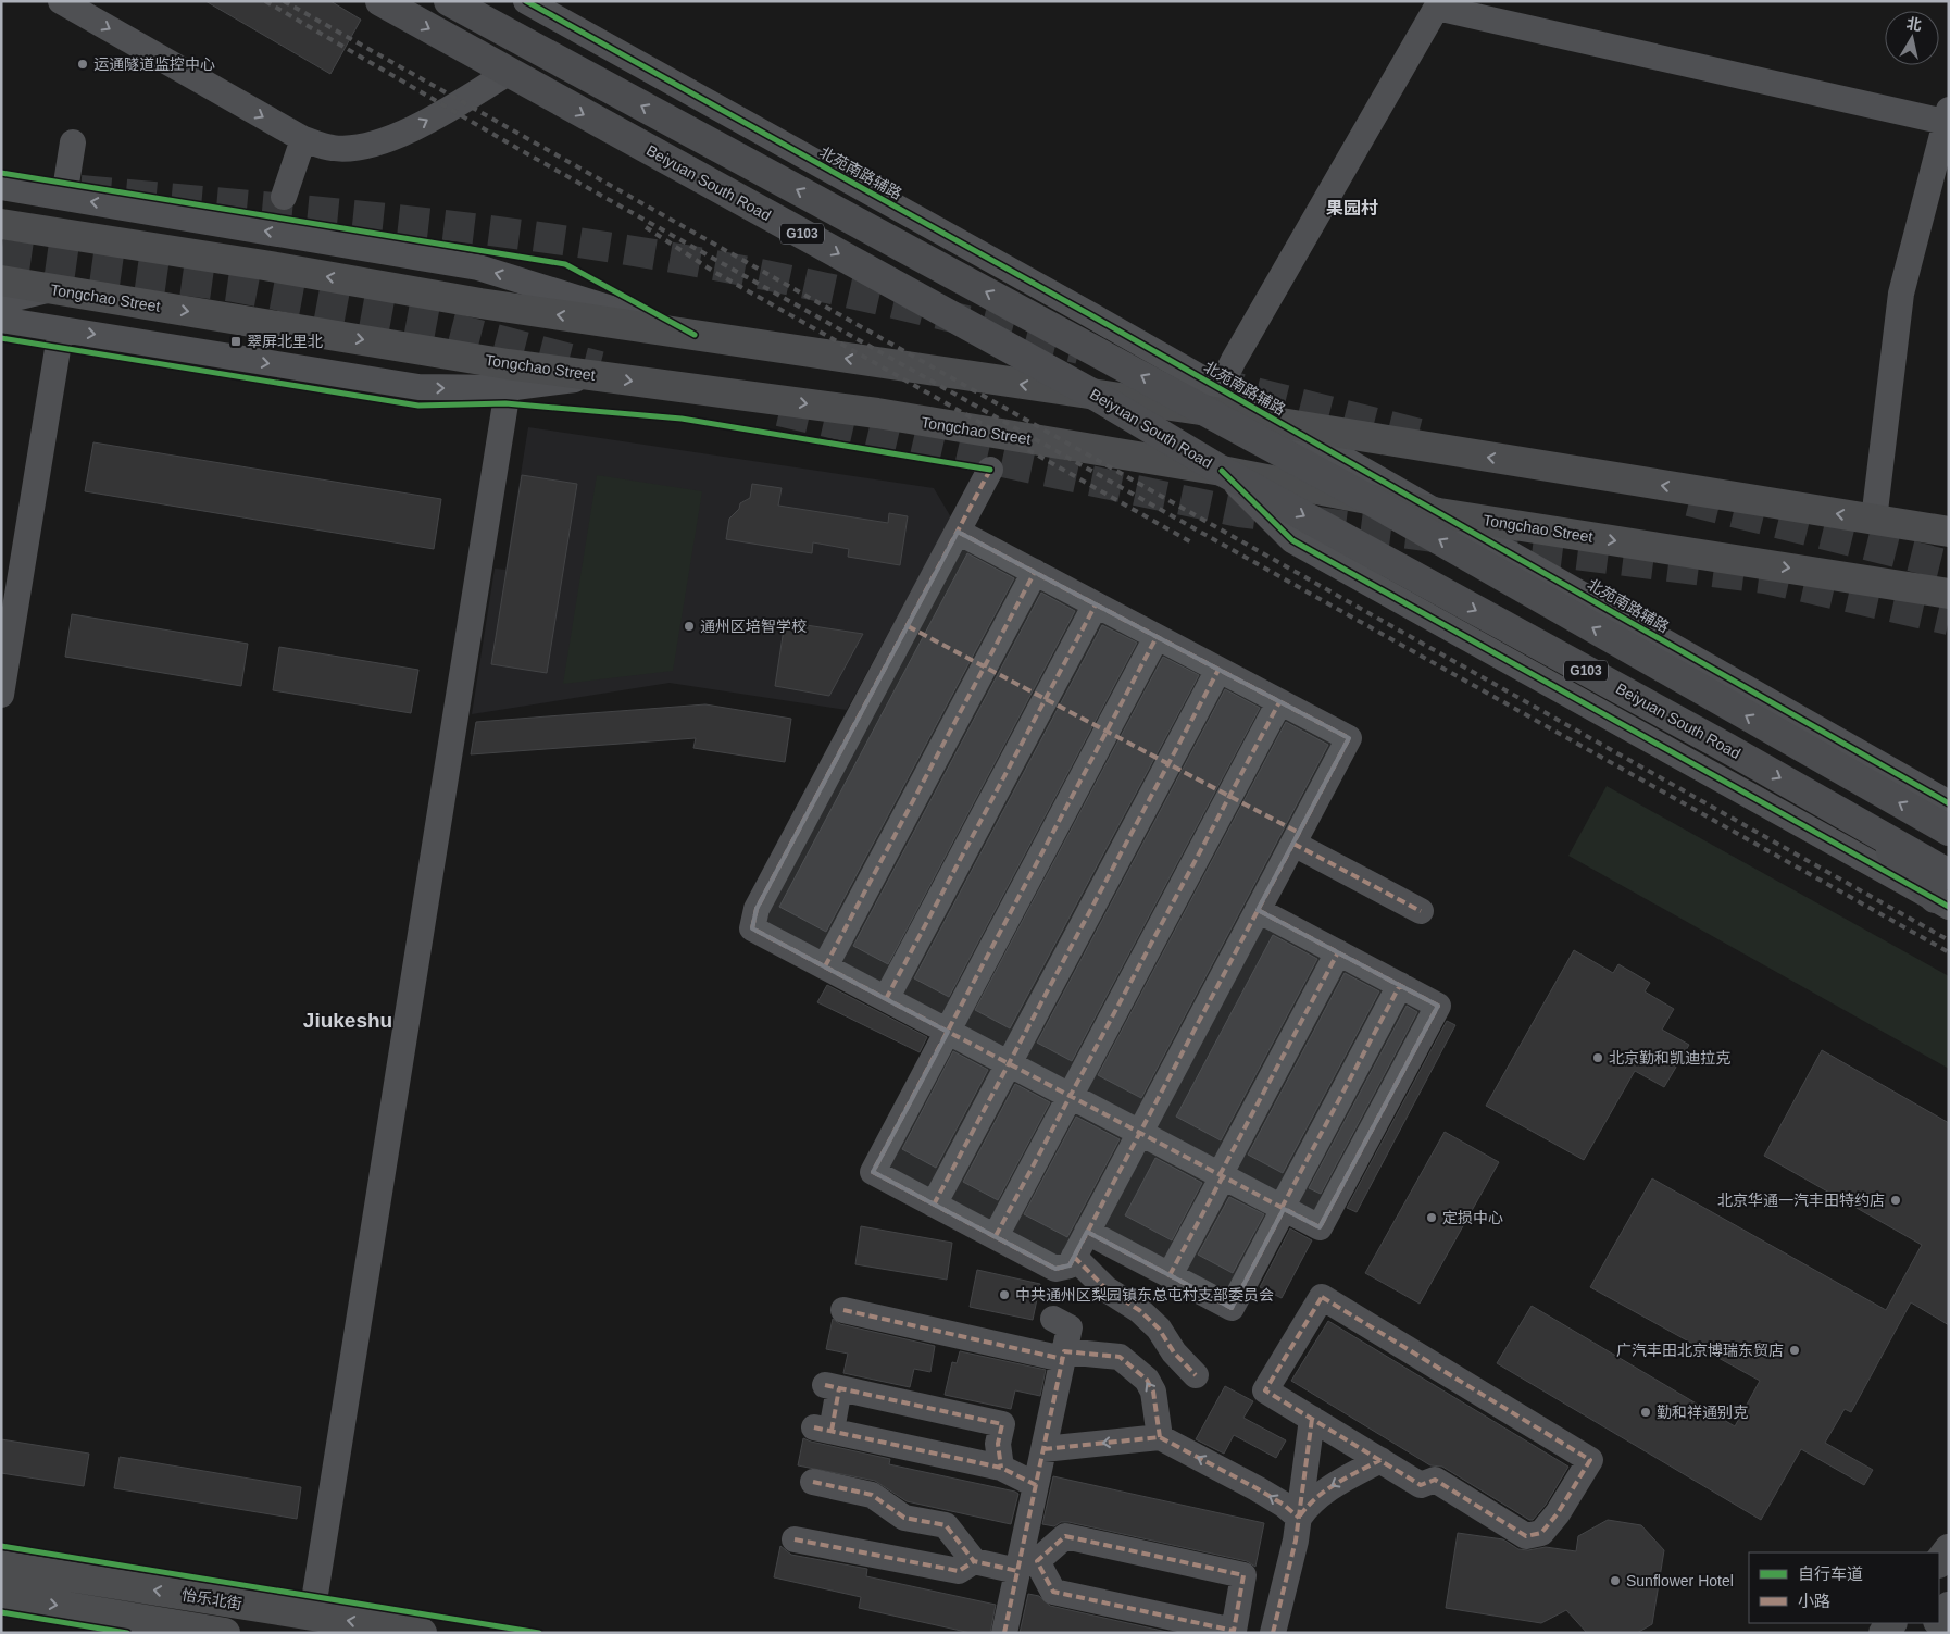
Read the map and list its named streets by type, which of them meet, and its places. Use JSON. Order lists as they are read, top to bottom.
{
  "streets": {
    "highway": ["Beiyuan South Road", "G103"],
    "main road": ["Tongchao Street", "怡乐北街"],
    "street": ["北苑南路辅路"]
  },
  "crossings": [
    ["北苑南路辅路", "G103"],
    ["北苑南路辅路", "Tongchao Street"],
    ["Beiyuan South Road", "Tongchao Street"],
    ["G103", "Tongchao Street"]
  ],
  "districts": ["果园村", "Jiukeshu"],
  "places": {
    "other": [
      "运通隧道监控中心",
      "通州区培智学校",
      "北京勤和凯迪拉克",
      "北京华通一汽丰田特约店",
      "定损中心",
      "中共通州区梨园镇东总屯村支部委员会",
      "广汽丰田北京博瑞东贸店",
      "勤和祥通别克",
      "Sunflower Hotel"
    ],
    "transit": ["翠屏北里北"]
  },
  "legend": ["自行车道", "小路"],
  "north": "top"
}
